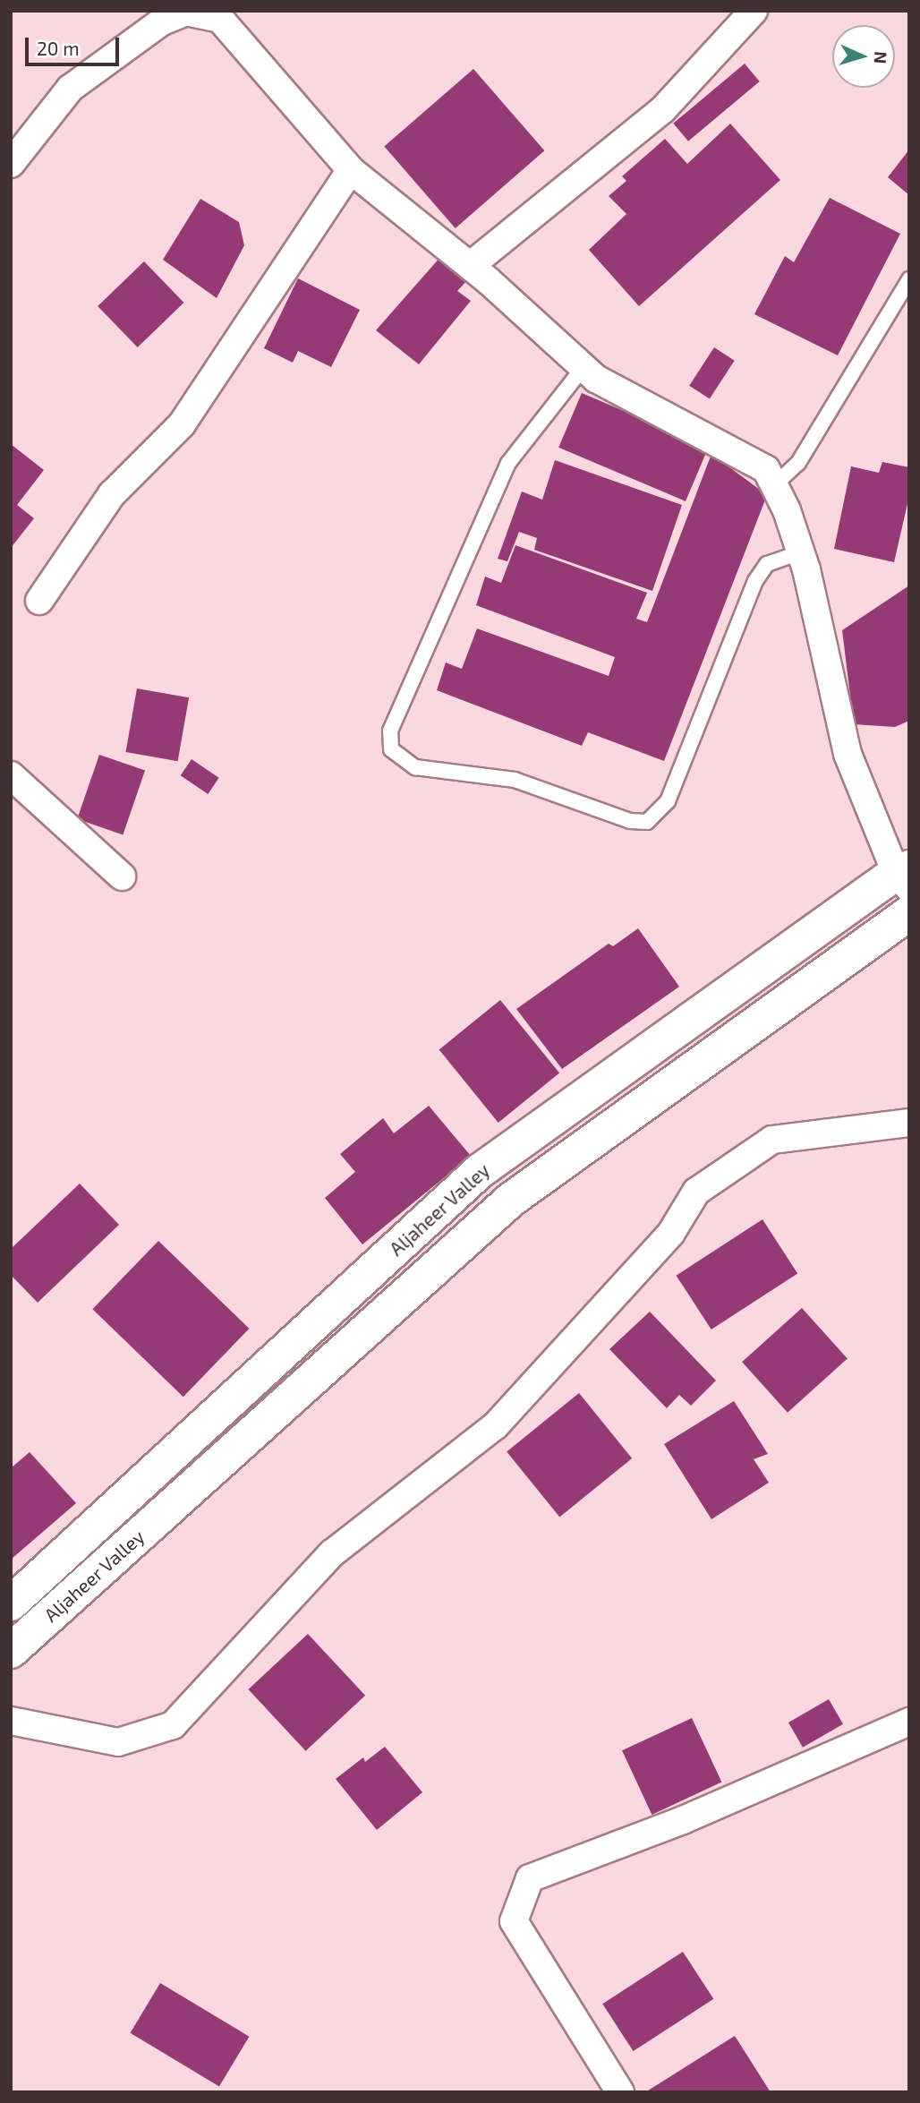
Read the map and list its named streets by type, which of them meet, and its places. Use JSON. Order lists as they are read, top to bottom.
{
  "streets": {
    "street": ["Aljaheer Valley"]
  },
  "scale_bar": "20 m",
  "north": "right"
}
